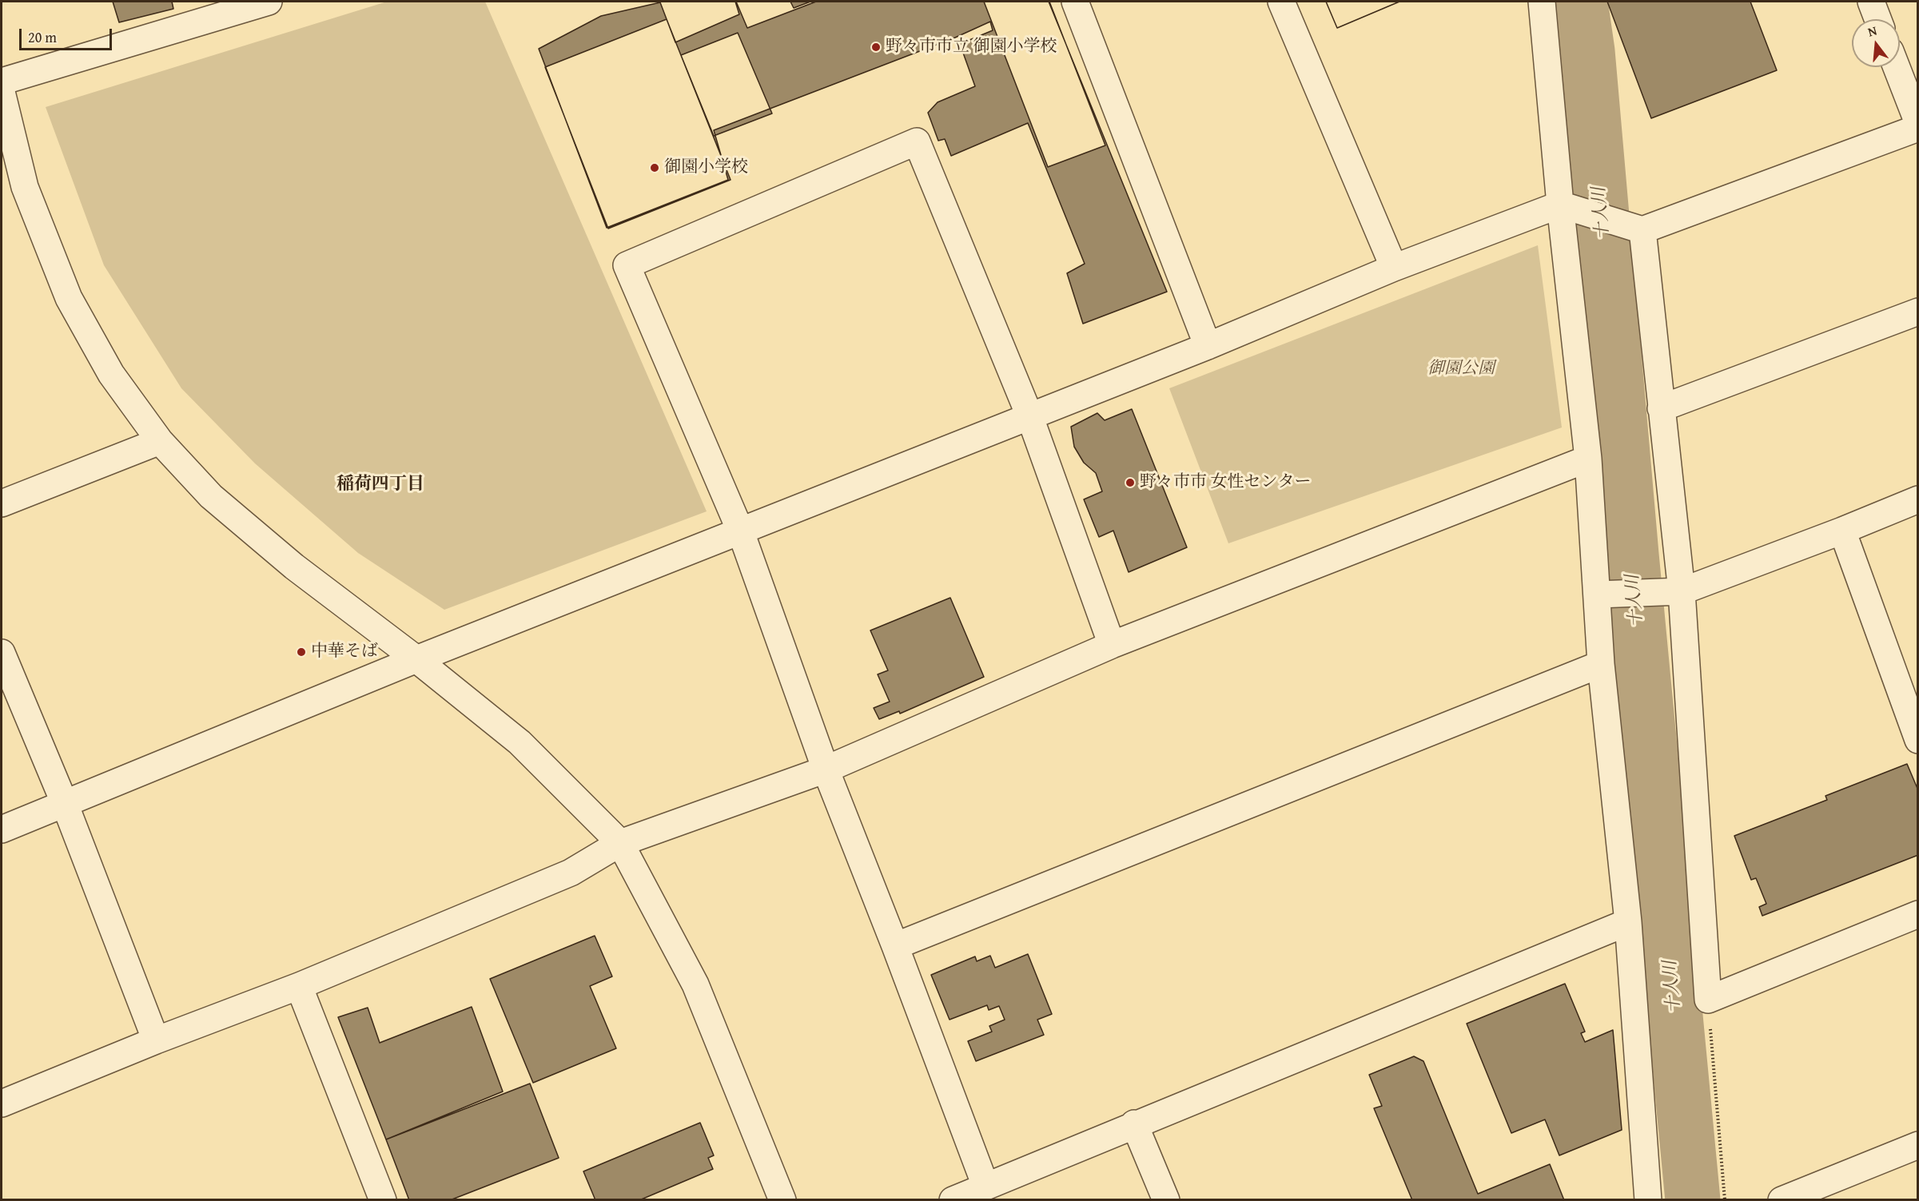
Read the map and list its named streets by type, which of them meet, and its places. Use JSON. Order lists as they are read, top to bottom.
{
  "districts": ["稲荷四丁目"],
  "water": ["十人川"],
  "parks": ["御園公園"],
  "places": [
    "野々市市立 御園小学校",
    "御園小学校",
    "野々市市 女性センター",
    "中華そば"
  ],
  "scale_bar": "20 m",
  "north": "top"
}
